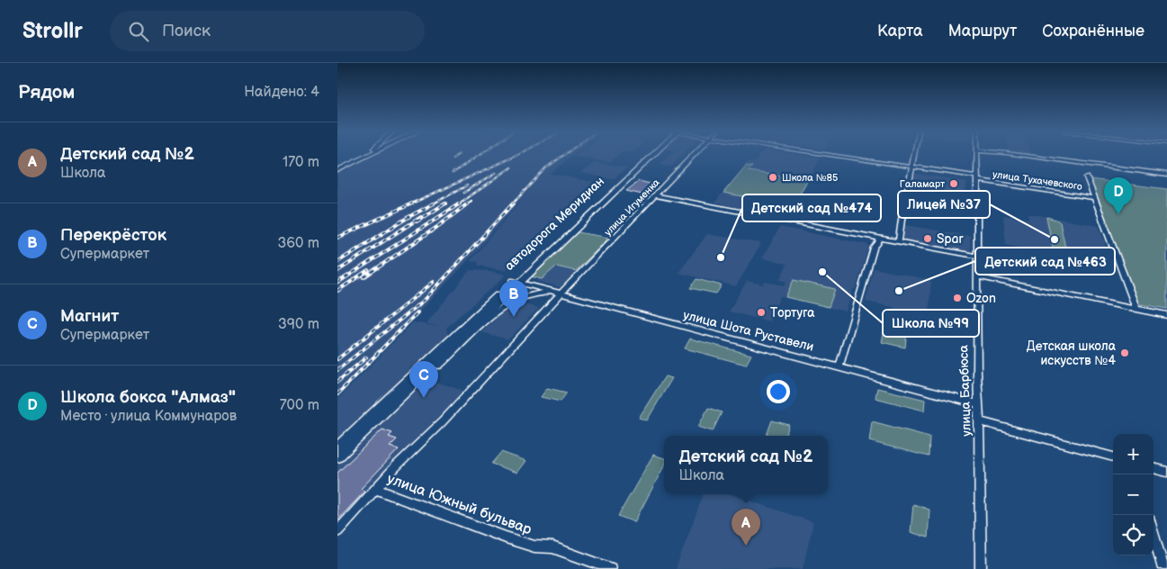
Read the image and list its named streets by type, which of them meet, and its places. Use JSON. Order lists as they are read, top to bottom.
{
  "streets": {
    "main road": ["автодорога Меридиан"],
    "street": [
      "улица Тухачевского",
      "улица Игуменка",
      "улица Шота Руставели",
      "улица Барбюса",
      "улица Южный бульвар"
    ]
  },
  "crossings": [
    ["улица Тухачевского", "улица Барбюса"],
    ["улица Игуменка", "улица Шота Руставели"],
    ["улица Игуменка", "улица Южный бульвар"],
    ["автодорога Меридиан", "улица Шота Руставели"],
    ["улица Шота Руставели", "улица Барбюса"]
  ],
  "places": [
    "Школа №85",
    "Галамарт",
    "Spar",
    "Лицей №37",
    "Детский сад №474",
    "Школа №99",
    "Детский сад №463",
    "Ozon",
    "Тортуга",
    "Детская школа искусств №4"
  ],
  "page": {
    "header": "Strollr",
    "search": "Поиск",
    "nav": ["Карта", "Маршрут", "Сохранённые"],
    "heading": ["Рядом", "Найдено: 4"],
    "list": [
      {
        "mark": "A",
        "name": "Детский сад №2",
        "note": "Школа",
        "value": "170 m"
      },
      {
        "mark": "B",
        "name": "Перекрёсток",
        "note": "Супермаркет",
        "value": "360 m"
      },
      {
        "mark": "C",
        "name": "Магнит",
        "note": "Супермаркет",
        "value": "390 m"
      },
      {
        "mark": "D",
        "name": "Школа бокса \"Алмаз\"",
        "note": "Место · улица Коммунаров",
        "value": "700 m"
      }
    ],
    "pins": [
      "D",
      "B",
      "C",
      "A"
    ],
    "map_buttons": ["+", "−"],
    "popup": ["Детский сад №2", "Школа"]
  }
}
